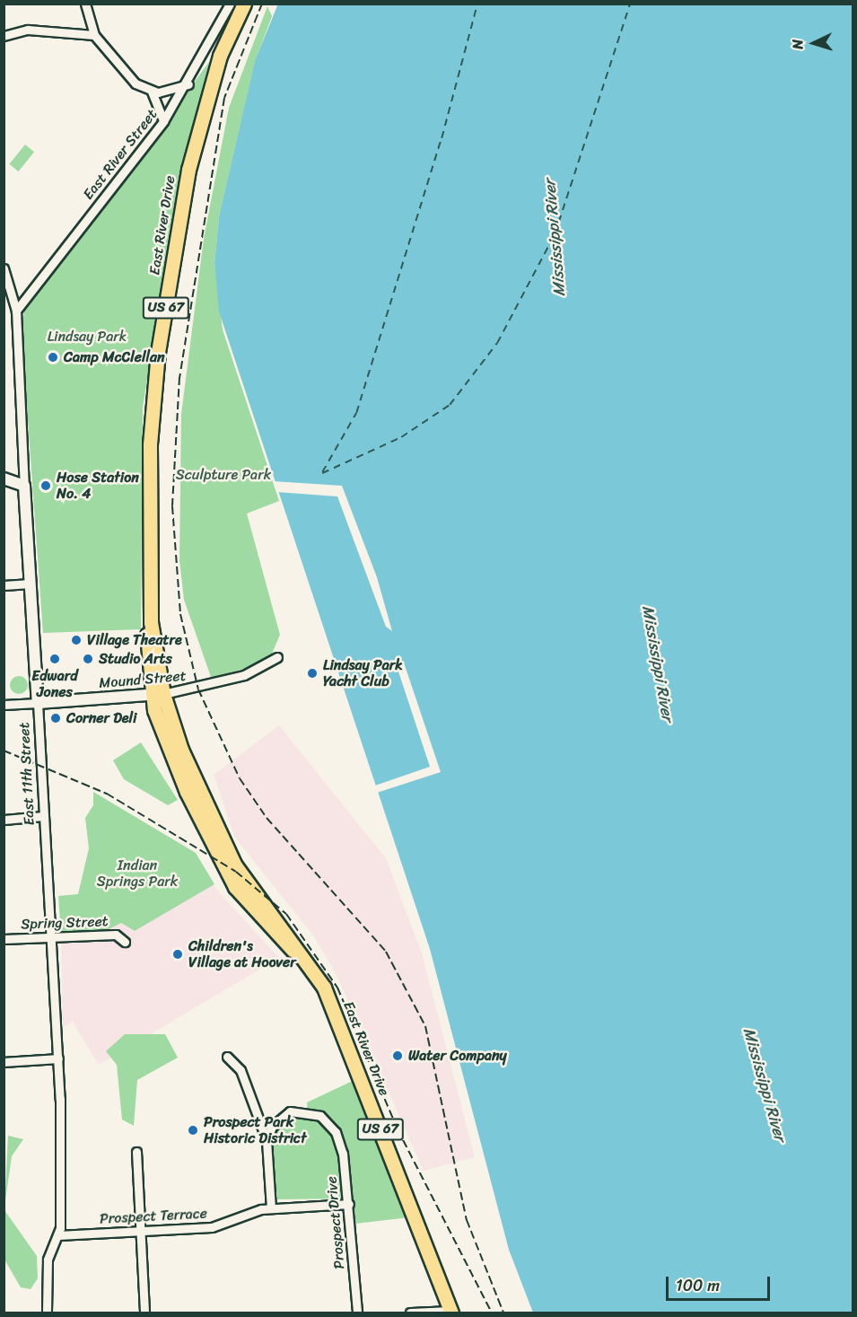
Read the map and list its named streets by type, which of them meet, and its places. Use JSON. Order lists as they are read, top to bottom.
{
  "streets": {
    "main road": ["East River Drive", "US 67"],
    "street": [
      "East River Street",
      "Mound Street",
      "East 11th Street",
      "Spring Street",
      "Prospect Terrace",
      "Prospect Drive"
    ]
  },
  "crossings": [
    ["East River Street", "East 11th Street"],
    ["East River Drive", "Mound Street"],
    ["Mound Street", "East 11th Street"],
    ["East 11th Street", "Spring Street"],
    ["East 11th Street", "Prospect Terrace"],
    ["Prospect Terrace", "Prospect Drive"]
  ],
  "water": ["Mississippi River"],
  "parks": ["Lindsay Park", "Sculpture Park", "Indian Springs Park"],
  "places": [
    "Camp McClellan",
    "Hose Station No. 4",
    "Village Theatre",
    "Edward Jones",
    "Studio Arts",
    "Lindsay Park Yacht Club",
    "Corner Deli",
    "Children's Village at Hoover",
    "Water Company",
    "Prospect Park Historic District"
  ],
  "scale_bar": "100 m",
  "north": "left"
}
